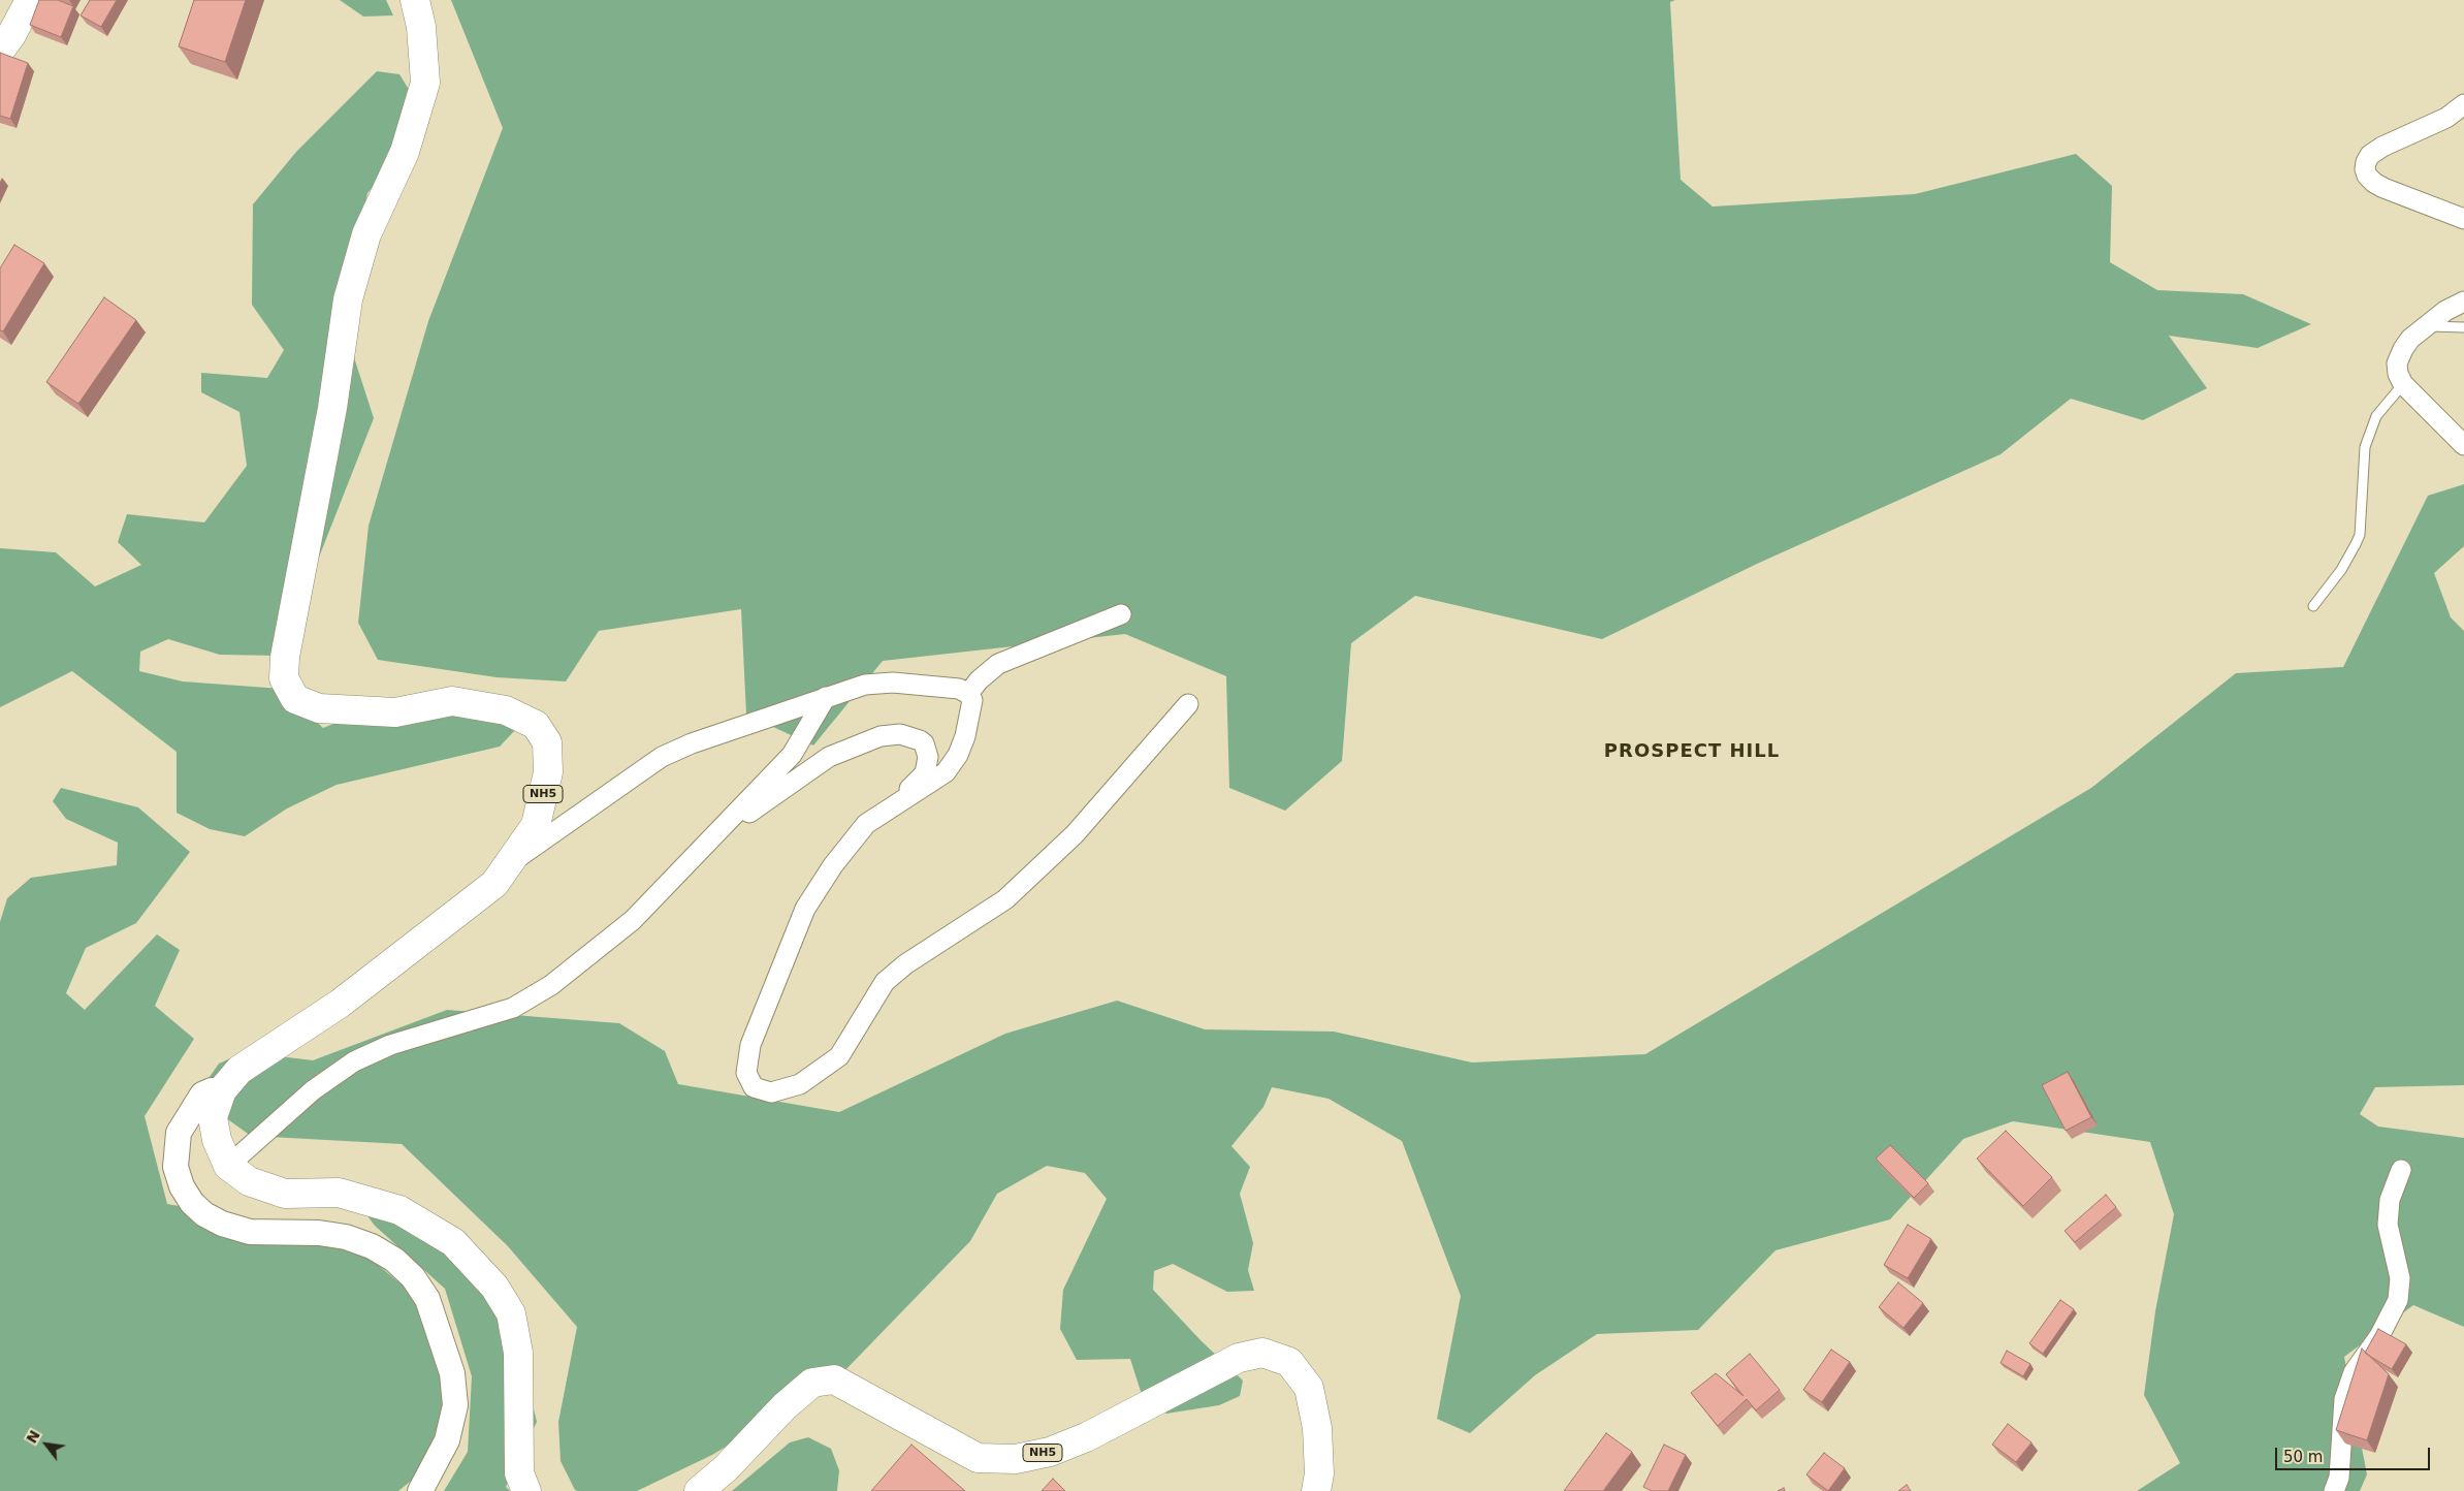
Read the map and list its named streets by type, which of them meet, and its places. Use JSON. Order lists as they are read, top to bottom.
{
  "streets": {
    "highway": ["NH5"]
  },
  "districts": ["PROSPECT HILL"],
  "scale_bar": "50 m",
  "north": "top left"
}
